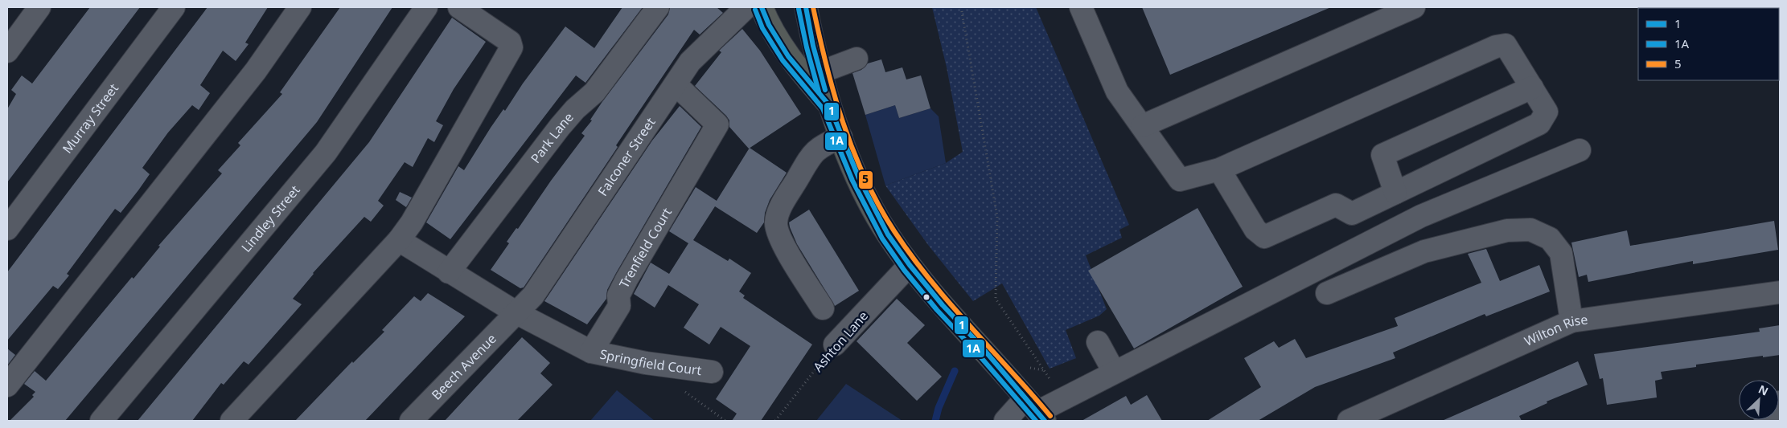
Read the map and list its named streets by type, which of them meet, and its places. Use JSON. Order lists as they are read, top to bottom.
{
  "streets": {
    "street": [
      "Murray Street",
      "Park Lane",
      "Falconer Street",
      "Lindley Street",
      "Trenfield Court",
      "Wilton Rise",
      "Ashton Lane",
      "Springfield Court",
      "Beech Avenue"
    ]
  },
  "crossings": [
    ["Falconer Street", "Trenfield Court"],
    ["Falconer Street", "Beech Avenue"],
    ["Trenfield Court", "Springfield Court"]
  ],
  "lines": ["transit line 1", "transit line 5", "transit line 1A"],
  "legend": ["1", "1A", "5"],
  "north": "top right"
}
